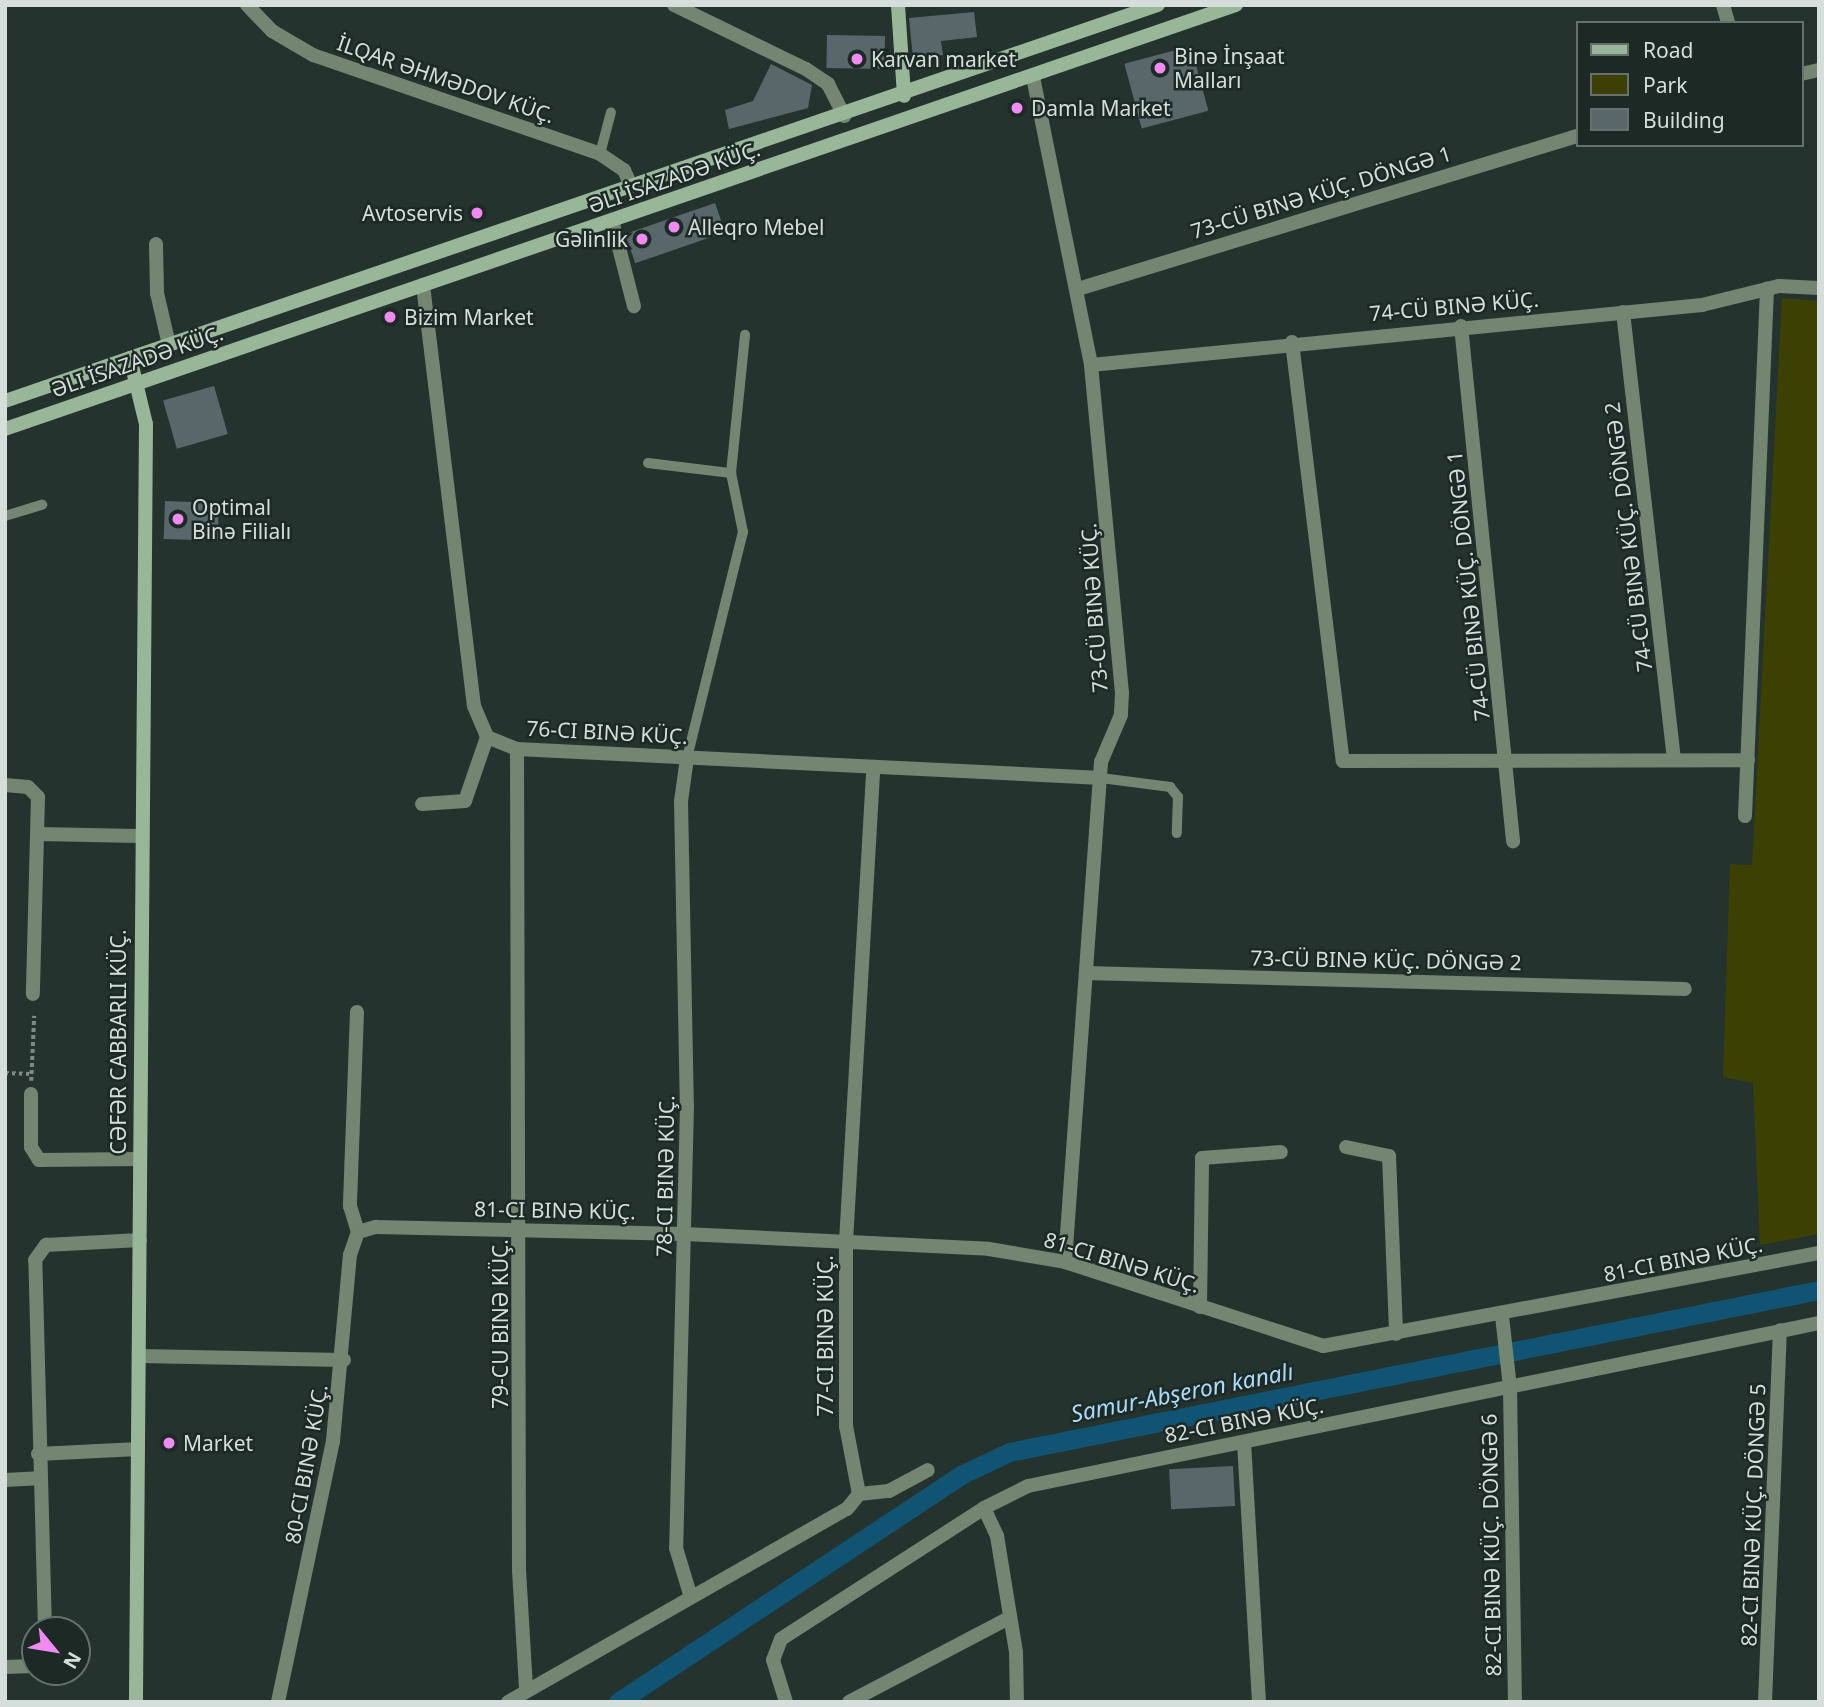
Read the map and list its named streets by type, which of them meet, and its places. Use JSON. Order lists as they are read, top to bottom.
{
  "streets": {
    "main road": ["ƏLI İSAZADƏ KÜÇ."],
    "street": [
      "İLQAR ƏHMƏDOV KÜÇ.",
      "73-CÜ BINƏ KÜÇ. DÖNGƏ 1",
      "74-CÜ BINƏ KÜÇ.",
      "74-CÜ BINƏ KÜÇ. DÖNGƏ 2",
      "74-CÜ BINƏ KÜÇ. DÖNGƏ 1",
      "73-CÜ BINƏ KÜÇ.",
      "73-CÜ BINƏ KÜÇ. DÖNGƏ 2",
      "78-CI BINƏ KÜÇ.",
      "81-CI BINƏ KÜÇ.",
      "79-CU BINƏ KÜÇ.",
      "77-CI BINƏ KÜÇ.",
      "82-CI BINƏ KÜÇ.",
      "80-CI BINƏ KÜÇ.",
      "82-CI BINƏ KÜÇ. DÖNGƏ 5",
      "82-CI BINƏ KÜÇ. DÖNGƏ 6"
    ]
  },
  "crossings": [
    ["İLQAR ƏHMƏDOV KÜÇ.", "ƏLI İSAZADƏ KÜÇ."],
    ["ƏLI İSAZADƏ KÜÇ.", "73-CÜ BINƏ KÜÇ."],
    ["73-CÜ BINƏ KÜÇ. DÖNGƏ 1", "73-CÜ BINƏ KÜÇ."],
    ["74-CÜ BINƏ KÜÇ.", "74-CÜ BINƏ KÜÇ. DÖNGƏ 2"],
    ["74-CÜ BINƏ KÜÇ.", "74-CÜ BINƏ KÜÇ. DÖNGƏ 1"],
    ["74-CÜ BINƏ KÜÇ.", "73-CÜ BINƏ KÜÇ."],
    ["73-CÜ BINƏ KÜÇ.", "73-CÜ BINƏ KÜÇ. DÖNGƏ 2"],
    ["73-CÜ BINƏ KÜÇ.", "81-CI BINƏ KÜÇ."],
    ["78-CI BINƏ KÜÇ.", "81-CI BINƏ KÜÇ."],
    ["81-CI BINƏ KÜÇ.", "79-CU BINƏ KÜÇ."],
    ["81-CI BINƏ KÜÇ.", "77-CI BINƏ KÜÇ."],
    ["81-CI BINƏ KÜÇ.", "80-CI BINƏ KÜÇ."],
    ["81-CI BINƏ KÜÇ.", "82-CI BINƏ KÜÇ. DÖNGƏ 6"],
    ["82-CI BINƏ KÜÇ.", "82-CI BINƏ KÜÇ. DÖNGƏ 5"],
    ["82-CI BINƏ KÜÇ.", "82-CI BINƏ KÜÇ. DÖNGƏ 6"]
  ],
  "water": ["Samur-Abşeron kanalı"],
  "places": [
    "Karvan market",
    "Binə İnşaat Malları",
    "Damla Market",
    "Avtoservis",
    "Alleqro Mebel",
    "Gəlinlik",
    "Bizim Market",
    "Optimal Binə Filialı",
    "Market"
  ],
  "legend": ["Road", "Park", "Building"],
  "north": "bottom right"
}
